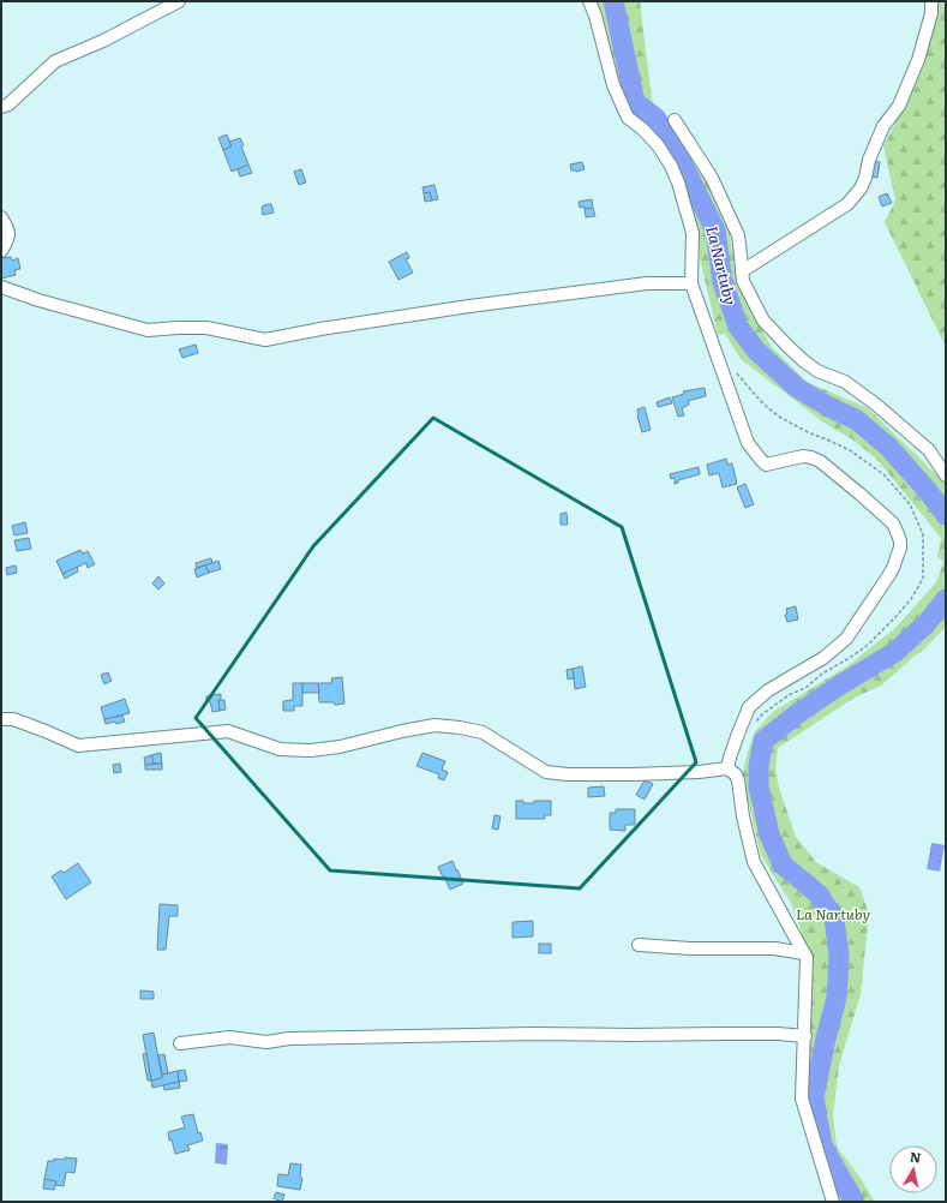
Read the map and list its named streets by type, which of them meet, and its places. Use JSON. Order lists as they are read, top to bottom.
{
  "water": ["La Nartuby"],
  "parks": ["La Nartuby"],
  "north": "top"
}
